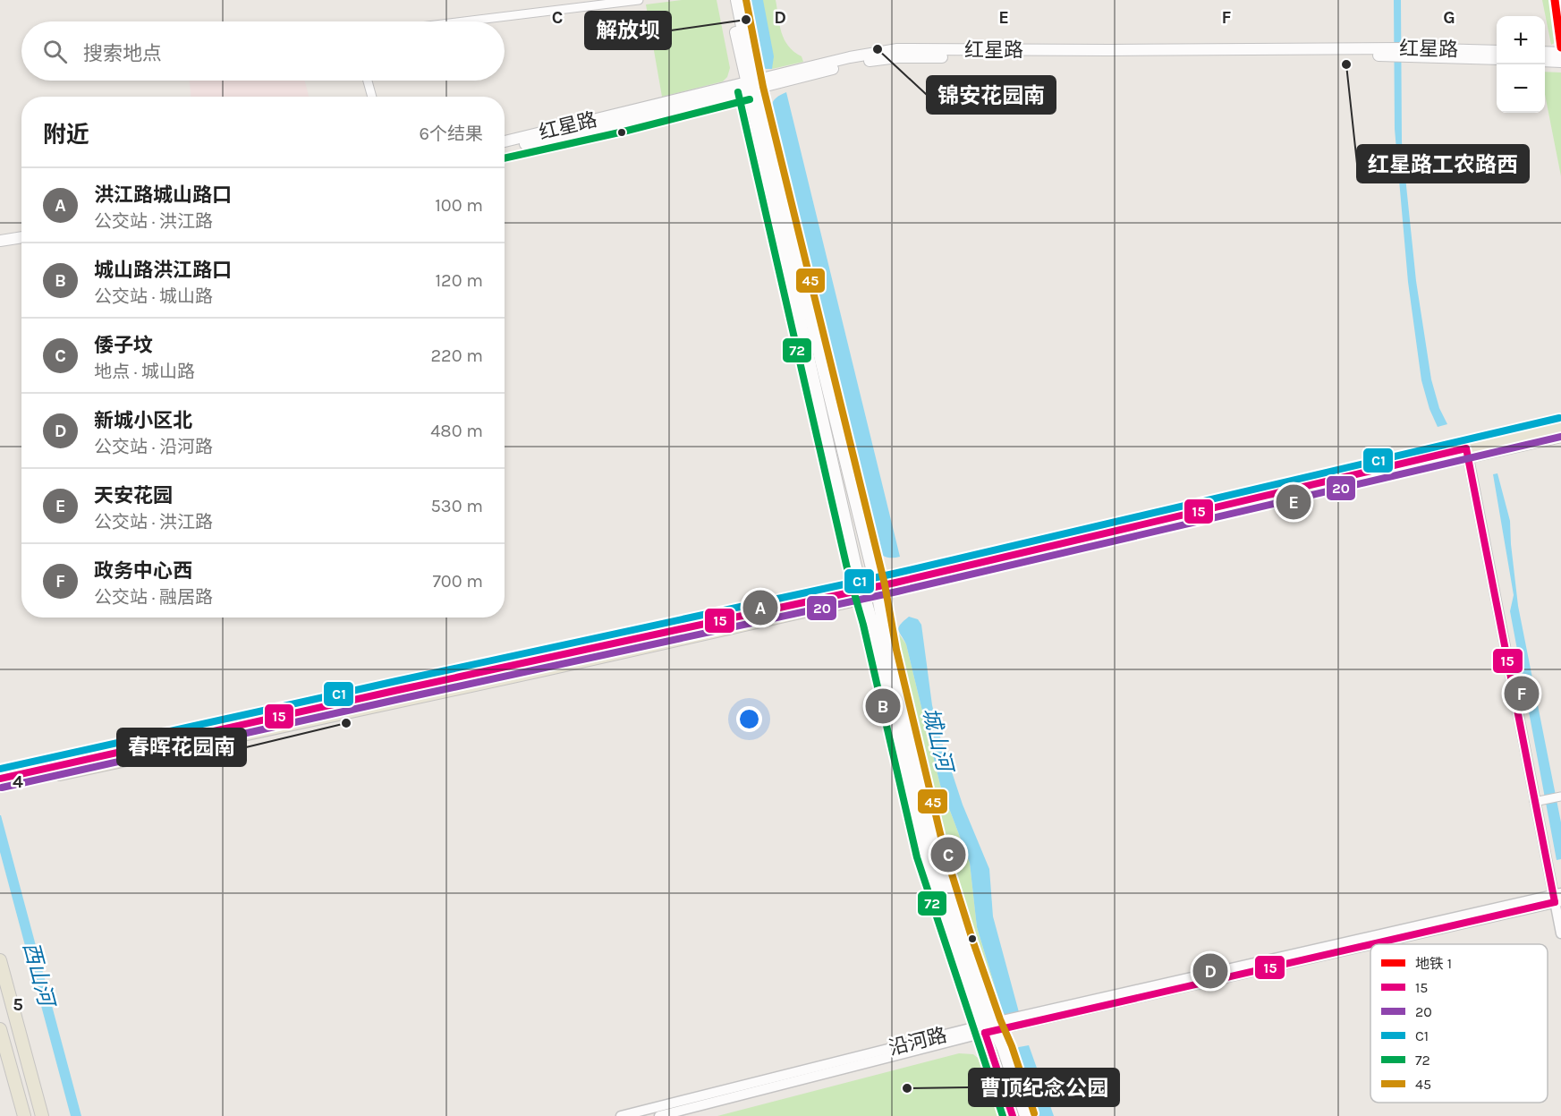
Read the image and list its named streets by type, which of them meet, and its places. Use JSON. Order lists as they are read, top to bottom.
{
  "streets": {
    "main road": ["红星路"],
    "street": ["沿河路"]
  },
  "water": ["城山河", "西山河"],
  "places": [
    "解放坝",
    "锦安花园南",
    "红星路工农路西",
    "春晖花园南",
    "曹顶纪念公园"
  ],
  "lines": [
    "metro line 1",
    "transit line 45",
    "transit line 72",
    "transit line C1",
    "transit line 20",
    "transit line 15"
  ],
  "legend": [
    "地铁 1",
    "15",
    "20",
    "C1",
    "72",
    "45"
  ],
  "page": {
    "map_buttons": ["+", "−"],
    "search": "搜索地点",
    "heading": ["附近", "6个结果"],
    "list": [
      {
        "mark": "A",
        "name": "洪江路城山路口",
        "note": "公交站 · 洪江路",
        "value": "100 m"
      },
      {
        "mark": "B",
        "name": "城山路洪江路口",
        "note": "公交站 · 城山路",
        "value": "120 m"
      },
      {
        "mark": "C",
        "name": "倭子坟",
        "note": "地点 · 城山路",
        "value": "220 m"
      },
      {
        "mark": "D",
        "name": "新城小区北",
        "note": "公交站 · 沿河路",
        "value": "480 m"
      },
      {
        "mark": "E",
        "name": "天安花园",
        "note": "公交站 · 洪江路",
        "value": "530 m"
      },
      {
        "mark": "F",
        "name": "政务中心西",
        "note": "公交站 · 融居路",
        "value": "700 m"
      }
    ],
    "pins": [
      "E",
      "A",
      "F",
      "B",
      "C",
      "D"
    ]
  },
  "grid": {
    "columns": [
      "C",
      "D",
      "E",
      "F",
      "G"
    ],
    "rows": ["4", "5"]
  }
}
